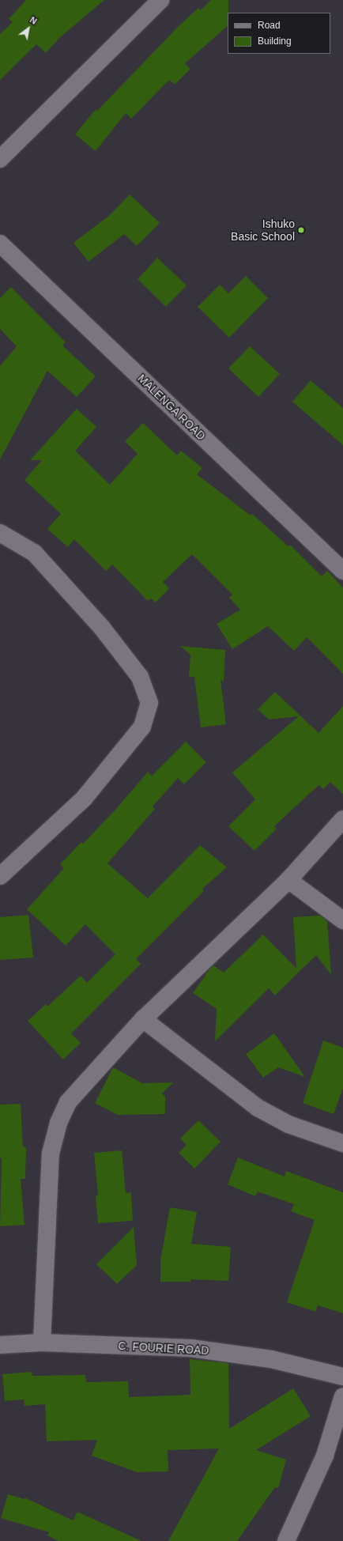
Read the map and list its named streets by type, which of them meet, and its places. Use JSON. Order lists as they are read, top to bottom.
{
  "streets": {
    "street": ["MALENGA ROAD", "C. FOURIE ROAD"]
  },
  "places": ["Ishuko Basic School"],
  "legend": ["Road", "Building"],
  "north": "top right"
}
